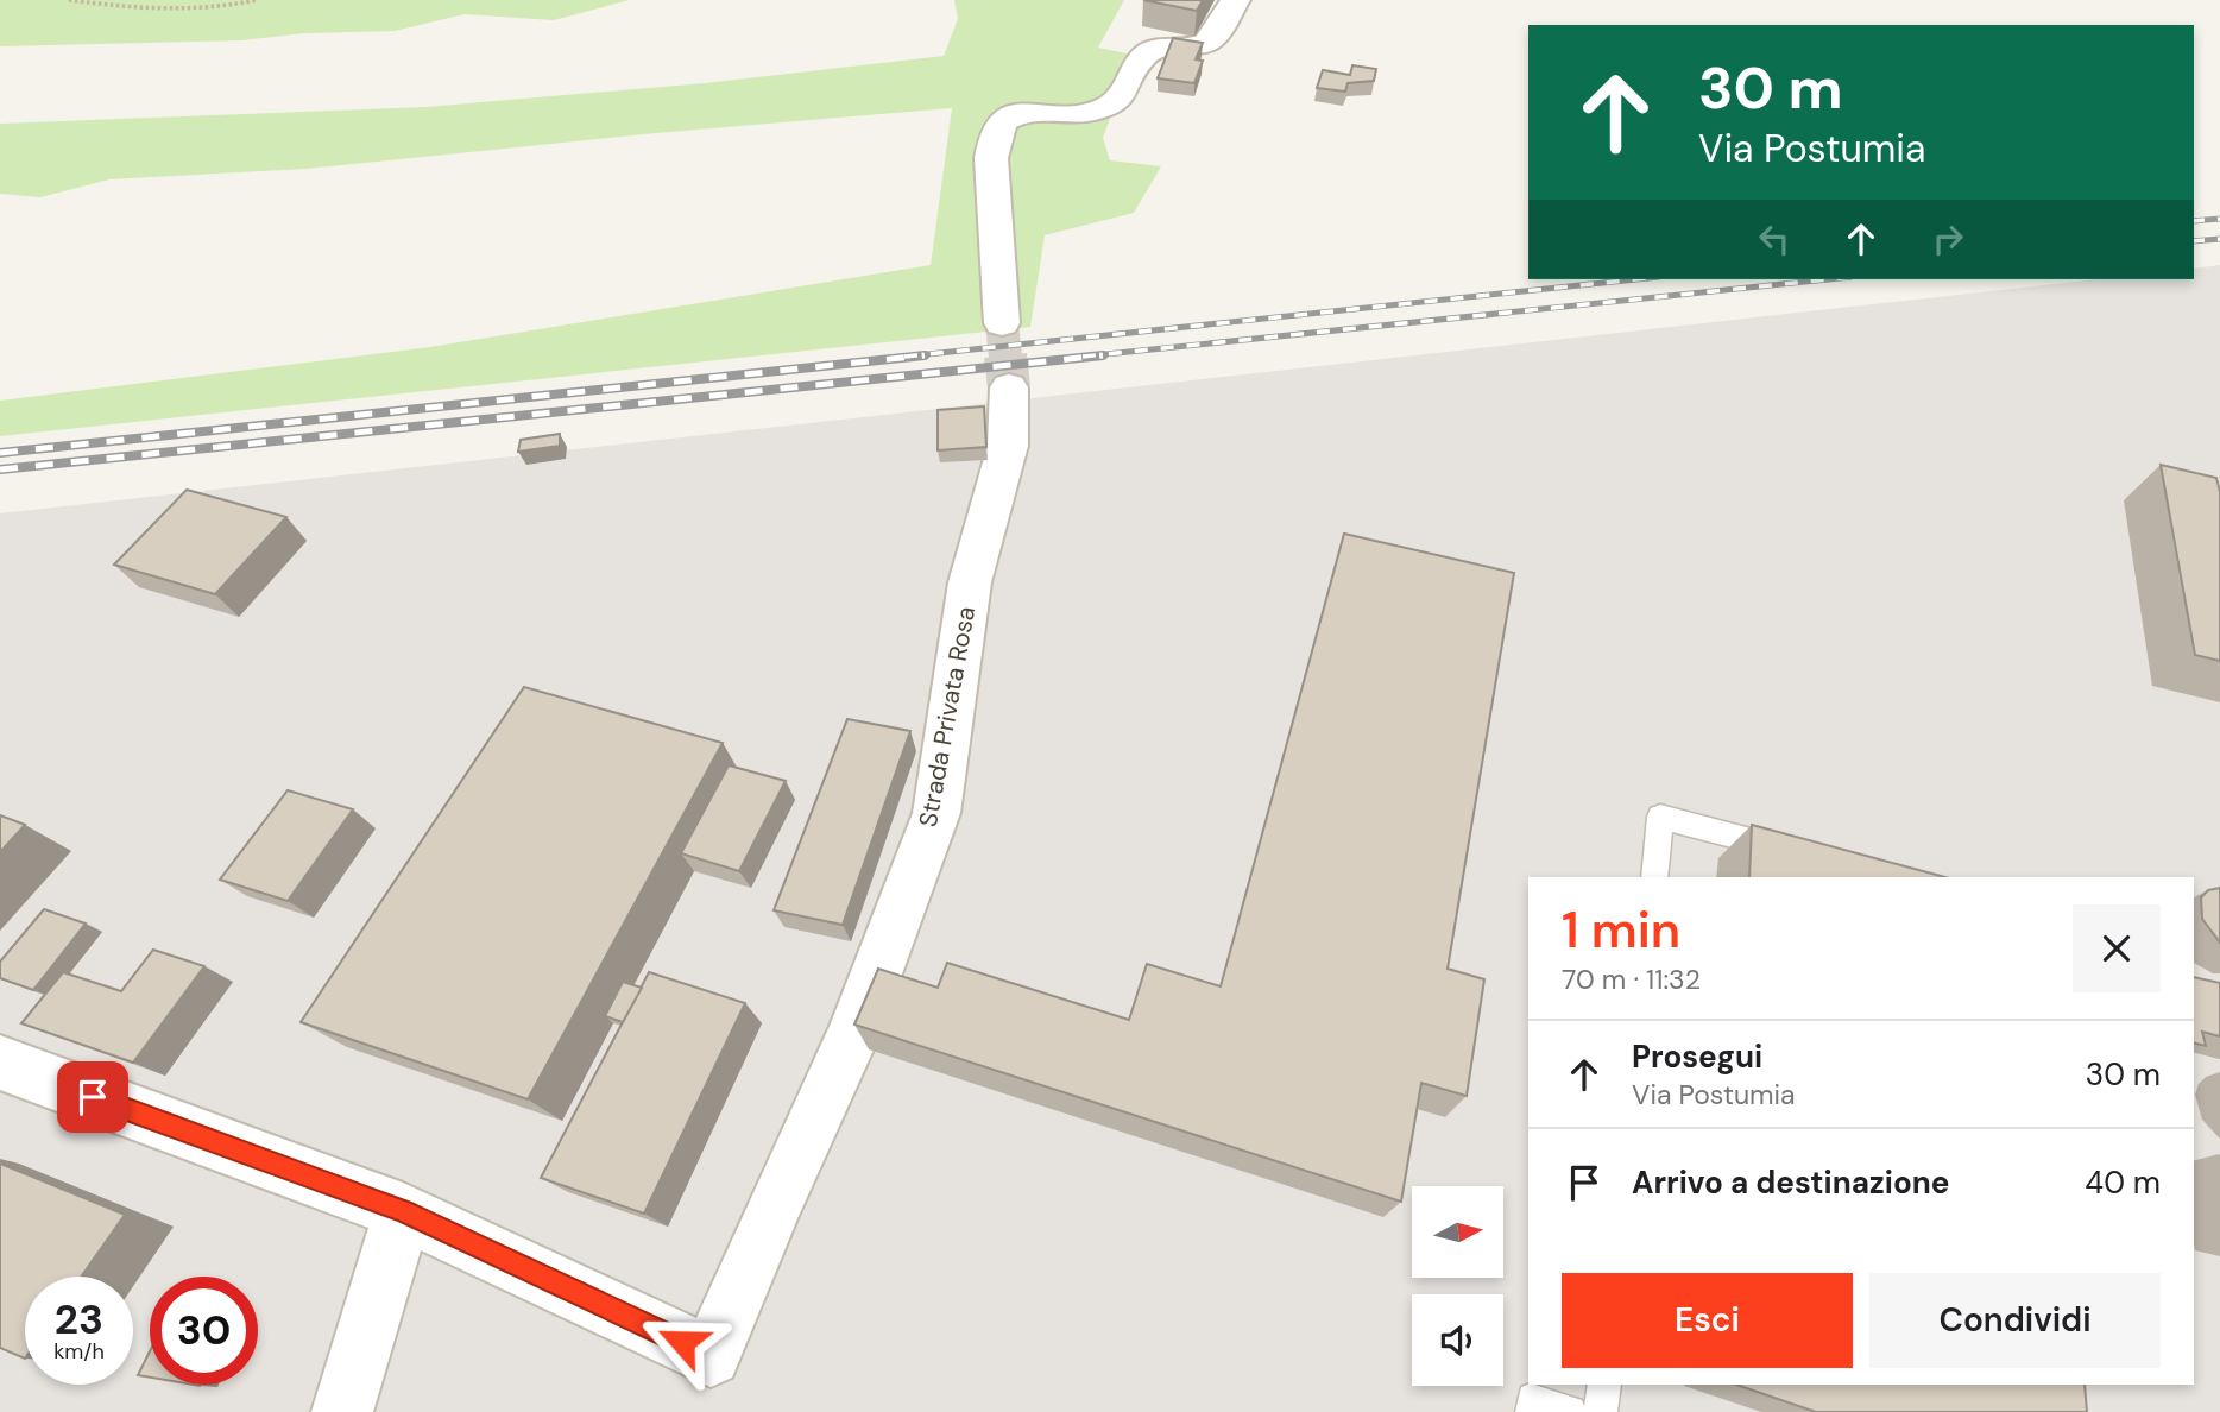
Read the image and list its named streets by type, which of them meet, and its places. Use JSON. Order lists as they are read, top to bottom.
{
  "streets": {
    "street": ["Strada Privata Rosa"]
  },
  "north": "right",
  "page": {
    "turn": ["30 m", "Via Postumia"],
    "heading": ["1 min", "70 m · 11:32"],
    "list": [
      {
        "name": "Prosegui",
        "note": "Via Postumia",
        "value": "30 m"
      },
      {
        "name": "Arrivo a destinazione",
        "value": "40 m"
      }
    ],
    "buttons": ["Esci", "Condividi"],
    "speed": "23 km/h",
    "limit": "30"
  }
}
